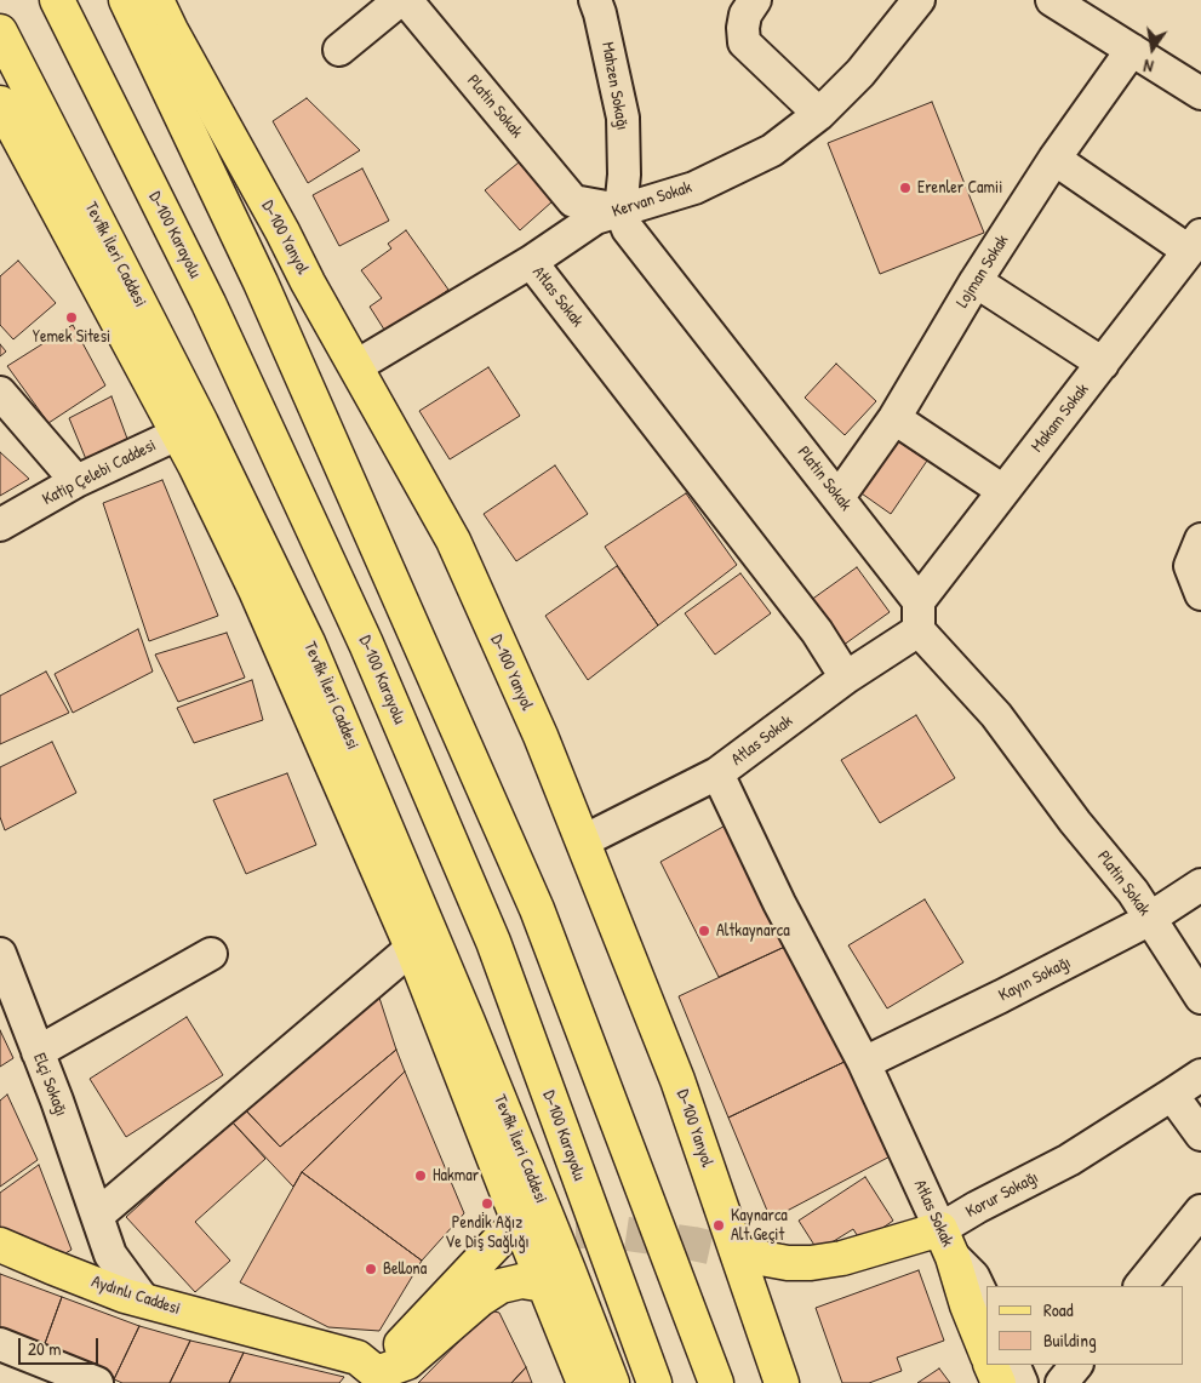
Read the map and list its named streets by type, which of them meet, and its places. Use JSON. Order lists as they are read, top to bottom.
{
  "streets": {
    "main road": [
      "D-100 Karayolu",
      "D-100 Yanyol",
      "Tevfik İleri Caddesi",
      "Atlas Sokak",
      "Korur Sokağı",
      "Aydınlı Caddesi"
    ],
    "street": [
      "Mahzen Sokağı",
      "Platin Sokak",
      "Kervan Sokak",
      "Lojman Sokak",
      "Makam Sokak",
      "Katip Çelebi Caddesi",
      "Kayın Sokağı",
      "Elçi Sokağı"
    ]
  },
  "crossings": [
    ["Mahzen Sokağı", "Platin Sokak"],
    ["Mahzen Sokağı", "Kervan Sokak"],
    ["Platin Sokak", "Kervan Sokak"],
    ["Platin Sokak", "Lojman Sokak"],
    ["Platin Sokak", "Makam Sokak"],
    ["Platin Sokak", "Kayın Sokağı"],
    ["Kervan Sokak", "D-100 Yanyol"],
    ["Kervan Sokak", "Atlas Sokak"],
    ["Tevfik İleri Caddesi", "Katip Çelebi Caddesi"],
    ["Atlas Sokak", "Makam Sokak"],
    ["Atlas Sokak", "Kayın Sokağı"],
    ["Atlas Sokak", "Korur Sokağı"],
    ["Elçi Sokağı", "Aydınlı Caddesi"]
  ],
  "places": [
    "Erenler Camii",
    "Yemek Sitesi",
    "Altkaynarca",
    "Hakmar",
    "Pendi̇k Ağız Ve Diş Sağlığı",
    "Kaynarca Alt Geçit",
    "Bellona"
  ],
  "legend": ["Road", "Building"],
  "scale_bar": "20 m",
  "north": "bottom"
}
